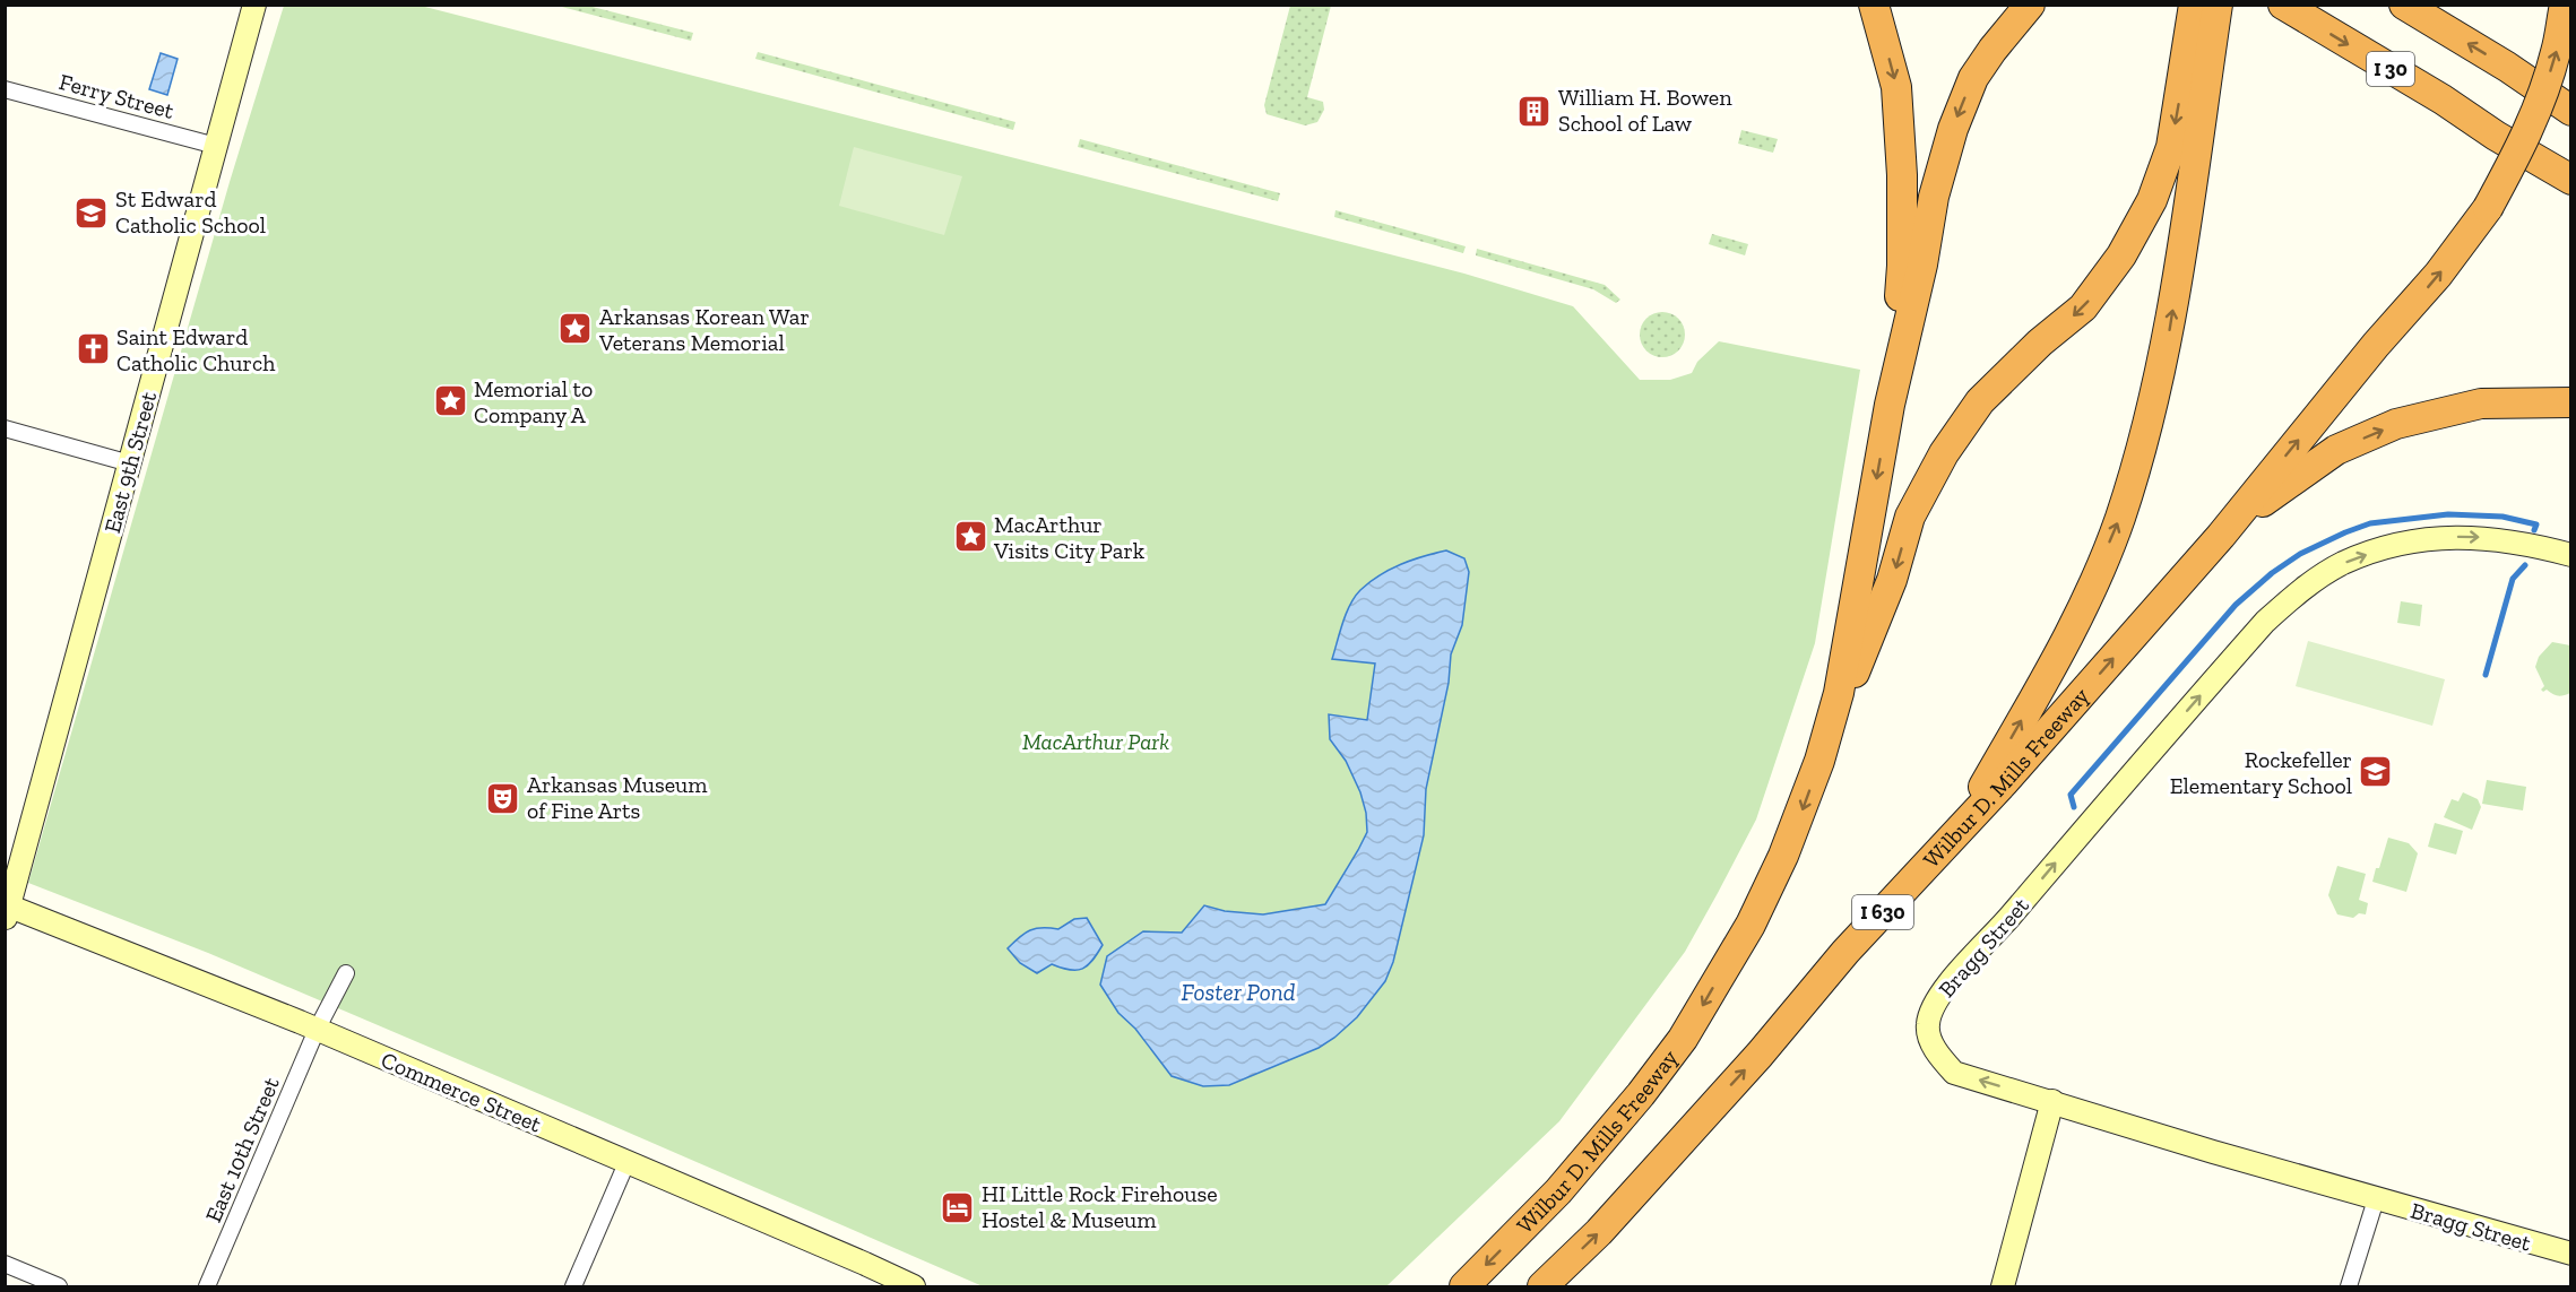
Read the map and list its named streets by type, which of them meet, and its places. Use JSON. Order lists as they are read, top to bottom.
{
  "streets": {
    "highway": ["I 30", "Wilbur D. Mills Freeway", "I 630"],
    "street": [
      "Ferry Street",
      "East 9th Street",
      "Bragg Street",
      "Commerce Street",
      "East 10th Street"
    ]
  },
  "crossings": [
    ["Ferry Street", "East 9th Street"],
    ["East 9th Street", "Commerce Street"],
    ["Commerce Street", "East 10th Street"]
  ],
  "water": ["Foster Pond"],
  "parks": ["MacArthur Park"],
  "places": {
    "building": ["William H. Bowen School of Law"],
    "school or university": ["St Edward Catholic School", "Rockefeller Elementary School"],
    "place": ["Arkansas Korean War Veterans Memorial", "Memorial to Company A", "MacArthur Visits City Park"],
    "church": ["Saint Edward Catholic Church"],
    "theatre": ["Arkansas Museum of Fine Arts"],
    "hotel": ["HI Little Rock Firehouse Hostel & Museum"]
  }
}
